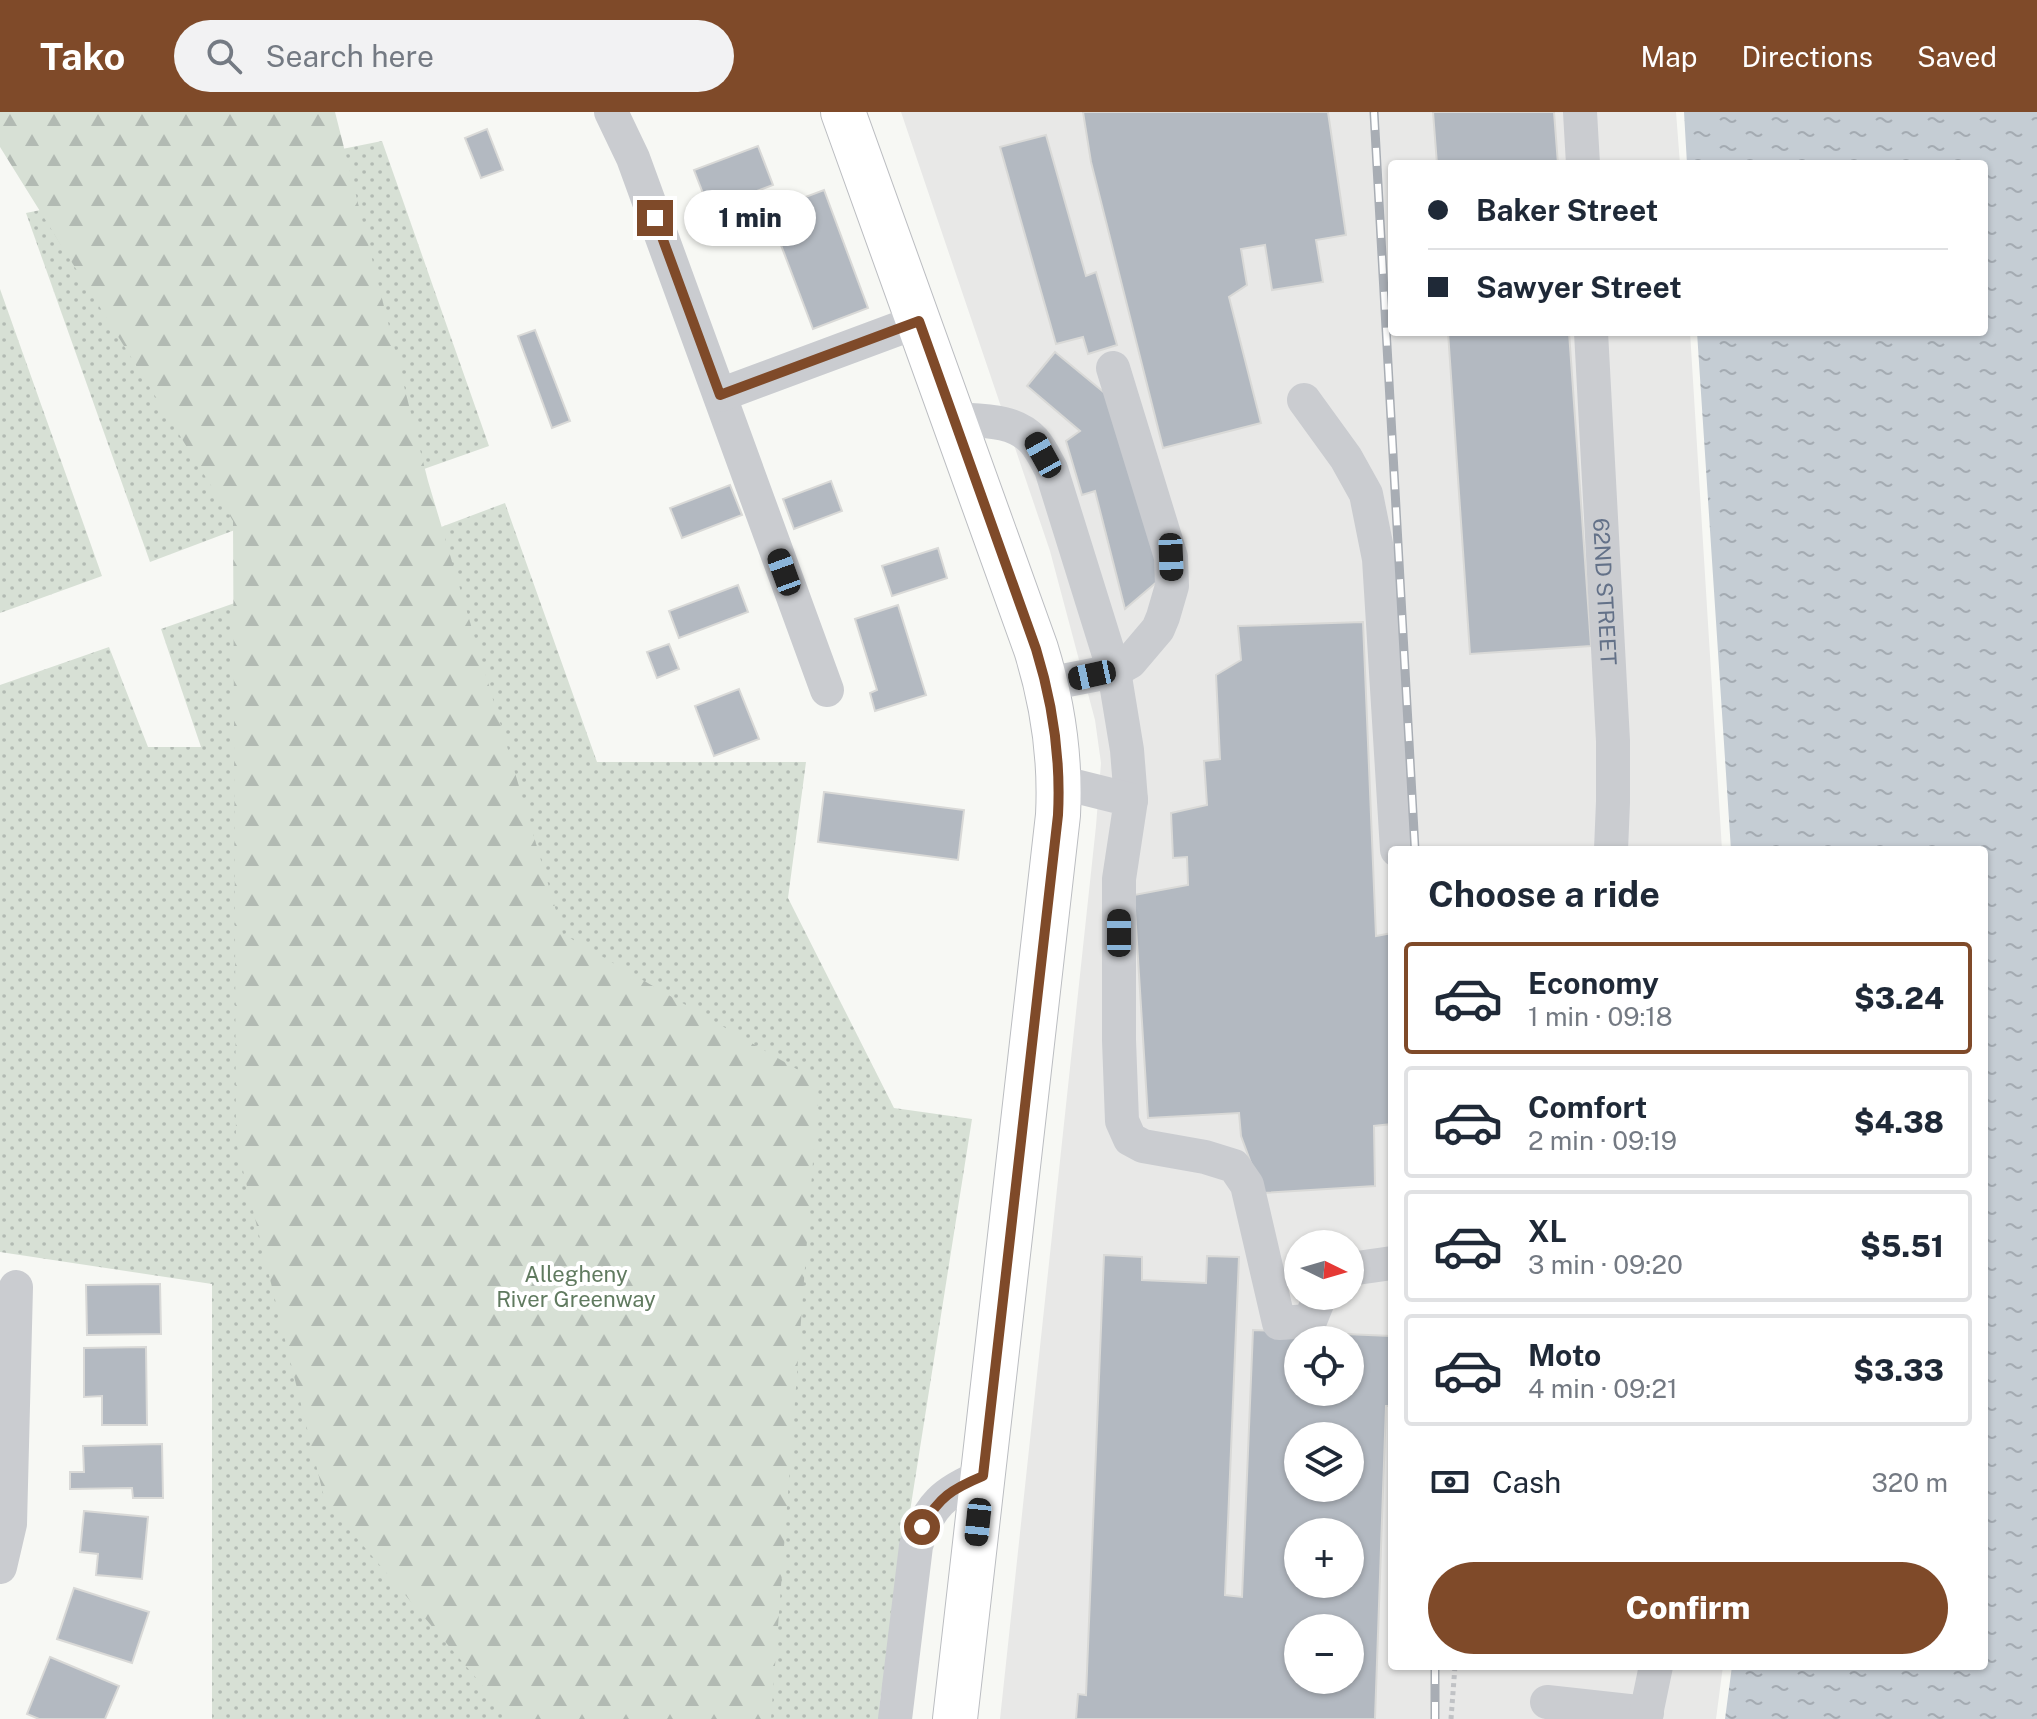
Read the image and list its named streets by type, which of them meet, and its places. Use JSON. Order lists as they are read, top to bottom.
{
  "streets": {
    "street": ["62ND STREET"]
  },
  "parks": ["Allegheny River Greenway"],
  "north": "right",
  "page": {
    "header": "Tako",
    "search": "Search here",
    "nav": ["Map", "Directions", "Saved"],
    "banner": ["Baker Street", "Sawyer Street"],
    "bubble": "1 min",
    "heading": "Choose a ride",
    "list": [
      {
        "name": "Economy",
        "note": "1 min · 09:18",
        "value": "$3.24"
      },
      {
        "name": "Comfort",
        "note": "2 min · 09:19",
        "value": "$4.38"
      },
      {
        "name": "XL",
        "note": "3 min · 09:20",
        "value": "$5.51"
      },
      {
        "name": "Moto",
        "note": "4 min · 09:21",
        "value": "$3.33"
      }
    ],
    "map_buttons": ["+", "−"],
    "pay": ["Cash", "320 m"],
    "buttons": "Confirm"
  }
}
